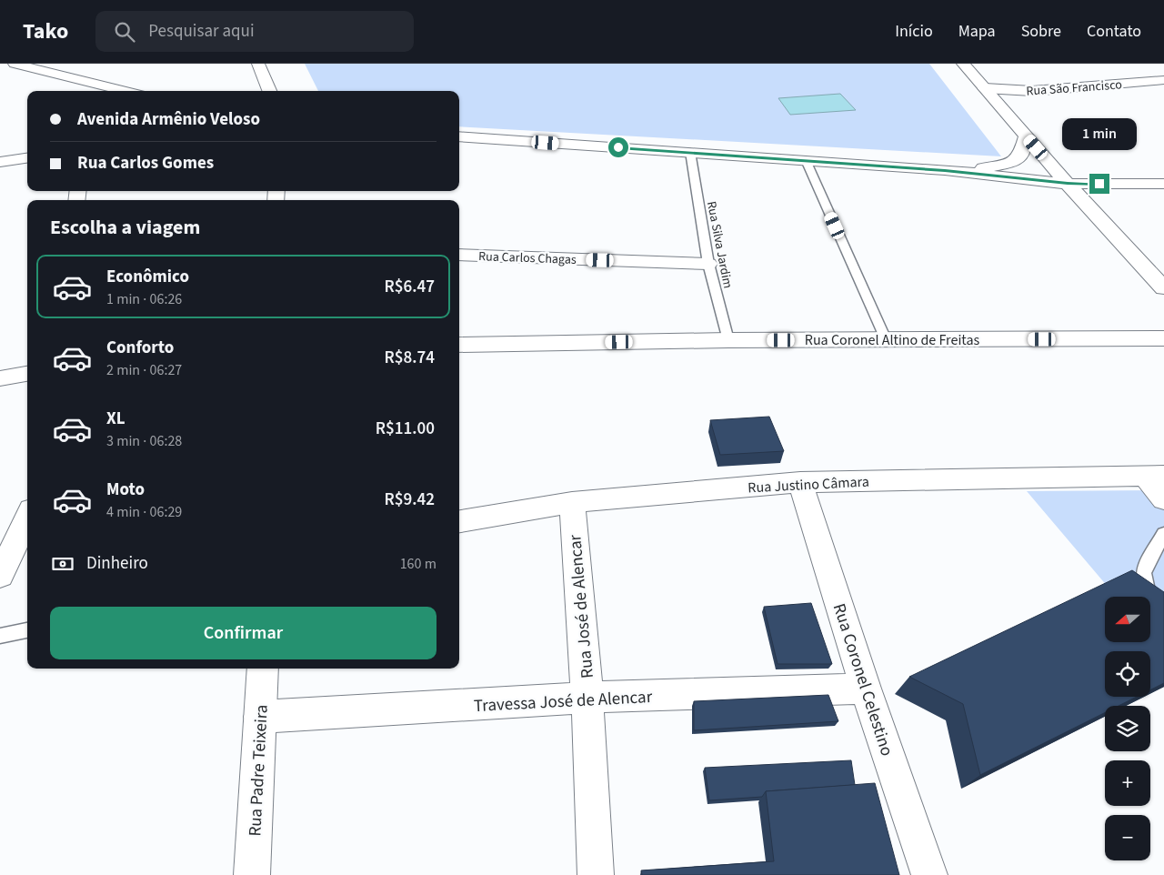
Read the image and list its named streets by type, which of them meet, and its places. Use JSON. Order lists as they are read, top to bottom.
{
  "streets": {
    "street": [
      "Rua São Francisco",
      "Rua Carlos Chagas",
      "Rua Coronel Altino de Freitas",
      "Rua Justino Câmara",
      "Rua José de Alencar",
      "Rua Coronel Celestino",
      "Travessa José de Alencar",
      "Rua Padre Teixeira"
    ],
    "lane": ["Rua Silva Jardim"]
  },
  "crossings": [
    ["Rua Silva Jardim", "Rua Carlos Chagas"],
    ["Rua Silva Jardim", "Rua Coronel Altino de Freitas"],
    ["Rua Justino Câmara", "Rua José de Alencar"],
    ["Rua Justino Câmara", "Rua Coronel Celestino"],
    ["Rua José de Alencar", "Travessa José de Alencar"],
    ["Rua Coronel Celestino", "Travessa José de Alencar"],
    ["Travessa José de Alencar", "Rua Padre Teixeira"]
  ],
  "north": "left",
  "page": {
    "header": "Tako",
    "search": "Pesquisar aqui",
    "nav": [
      "Início",
      "Mapa",
      "Sobre",
      "Contato"
    ],
    "banner": ["Avenida Armênio Veloso", "Rua Carlos Gomes"],
    "bubble": "1 min",
    "heading": "Escolha a viagem",
    "list": [
      {
        "name": "Econômico",
        "note": "1 min · 06:26",
        "value": "R$6.47"
      },
      {
        "name": "Conforto",
        "note": "2 min · 06:27",
        "value": "R$8.74"
      },
      {
        "name": "XL",
        "note": "3 min · 06:28",
        "value": "R$11.00"
      },
      {
        "name": "Moto",
        "note": "4 min · 06:29",
        "value": "R$9.42"
      }
    ],
    "pay": ["Dinheiro", "160 m"],
    "map_buttons": ["+", "−"],
    "buttons": "Confirmar"
  }
}
